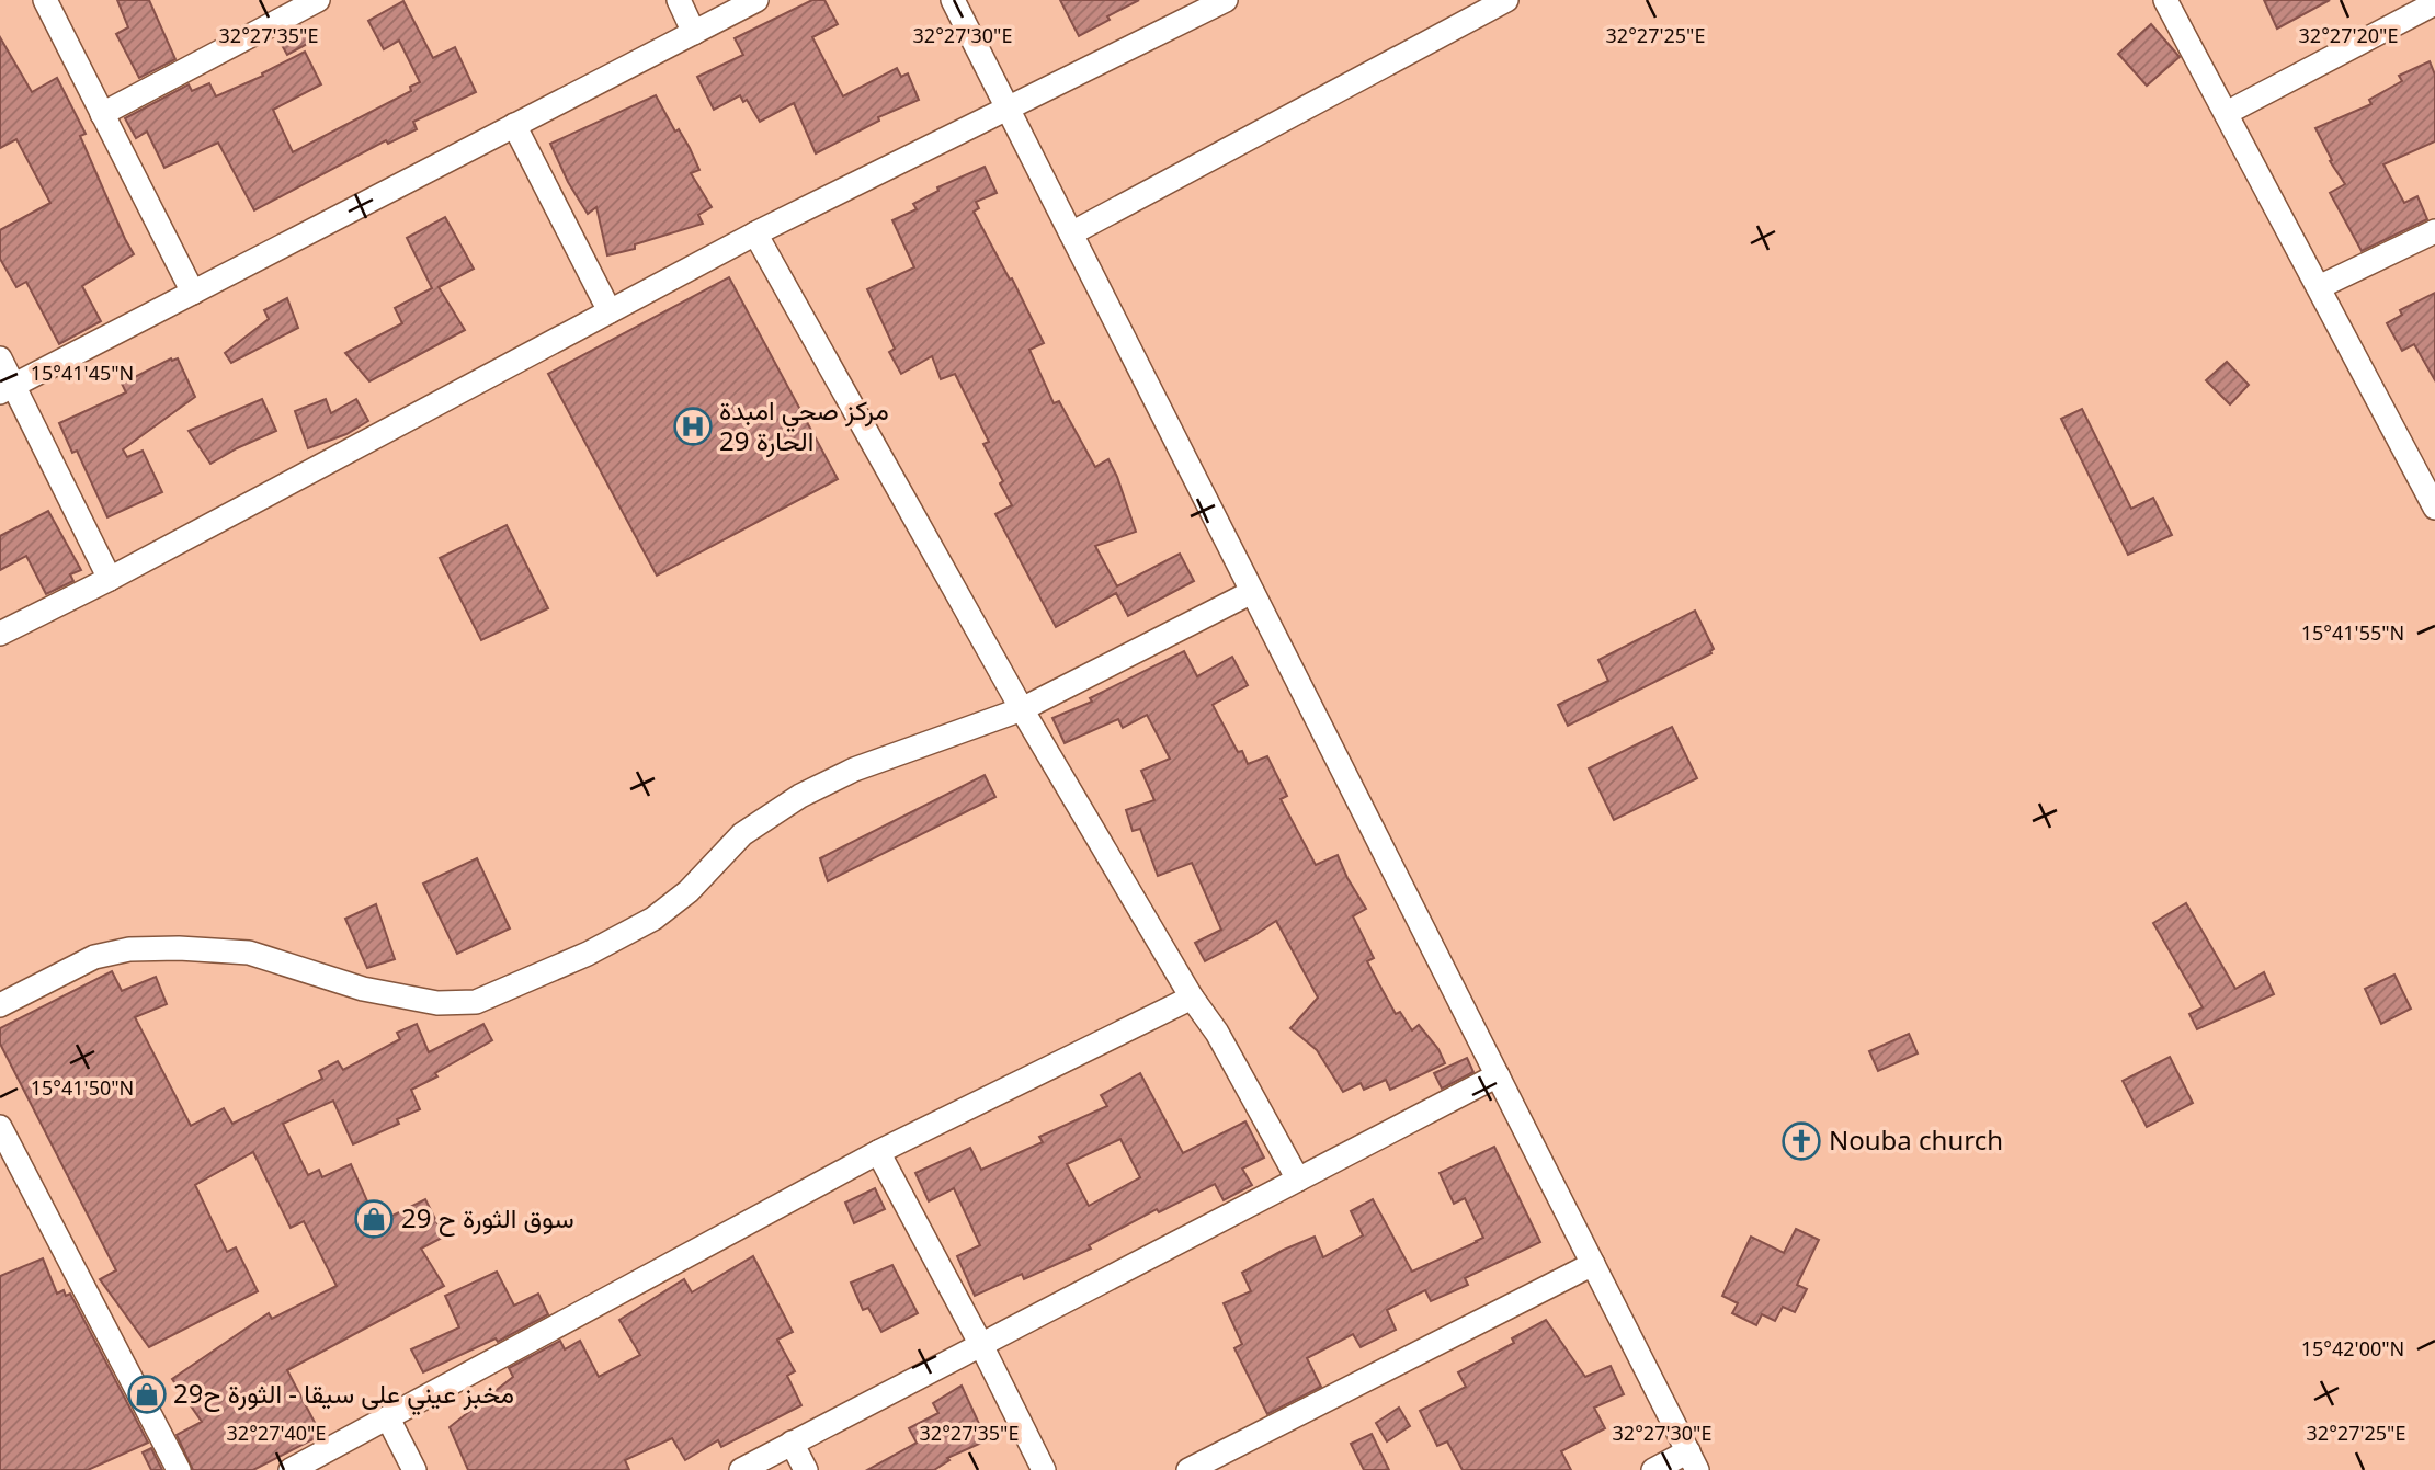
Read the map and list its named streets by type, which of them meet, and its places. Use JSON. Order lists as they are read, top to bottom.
{
  "places": {
    "hospital": ["مركز صحي امبدة الحارة 29"],
    "church": ["Nouba church"],
    "shop": ["سوق الثورة ح 29", "مخبز عيني على سيقا - الثورة ح29"]
  },
  "coordinates": [
    "32°27'35\"E",
    "32°27'30\"E",
    "32°27'25\"E",
    "32°27'20\"E",
    "15°41'45\"N",
    "15°41'55\"N",
    "15°41'50\"N",
    "15°42'00\"N",
    "32°27'40\"E"
  ]
}
